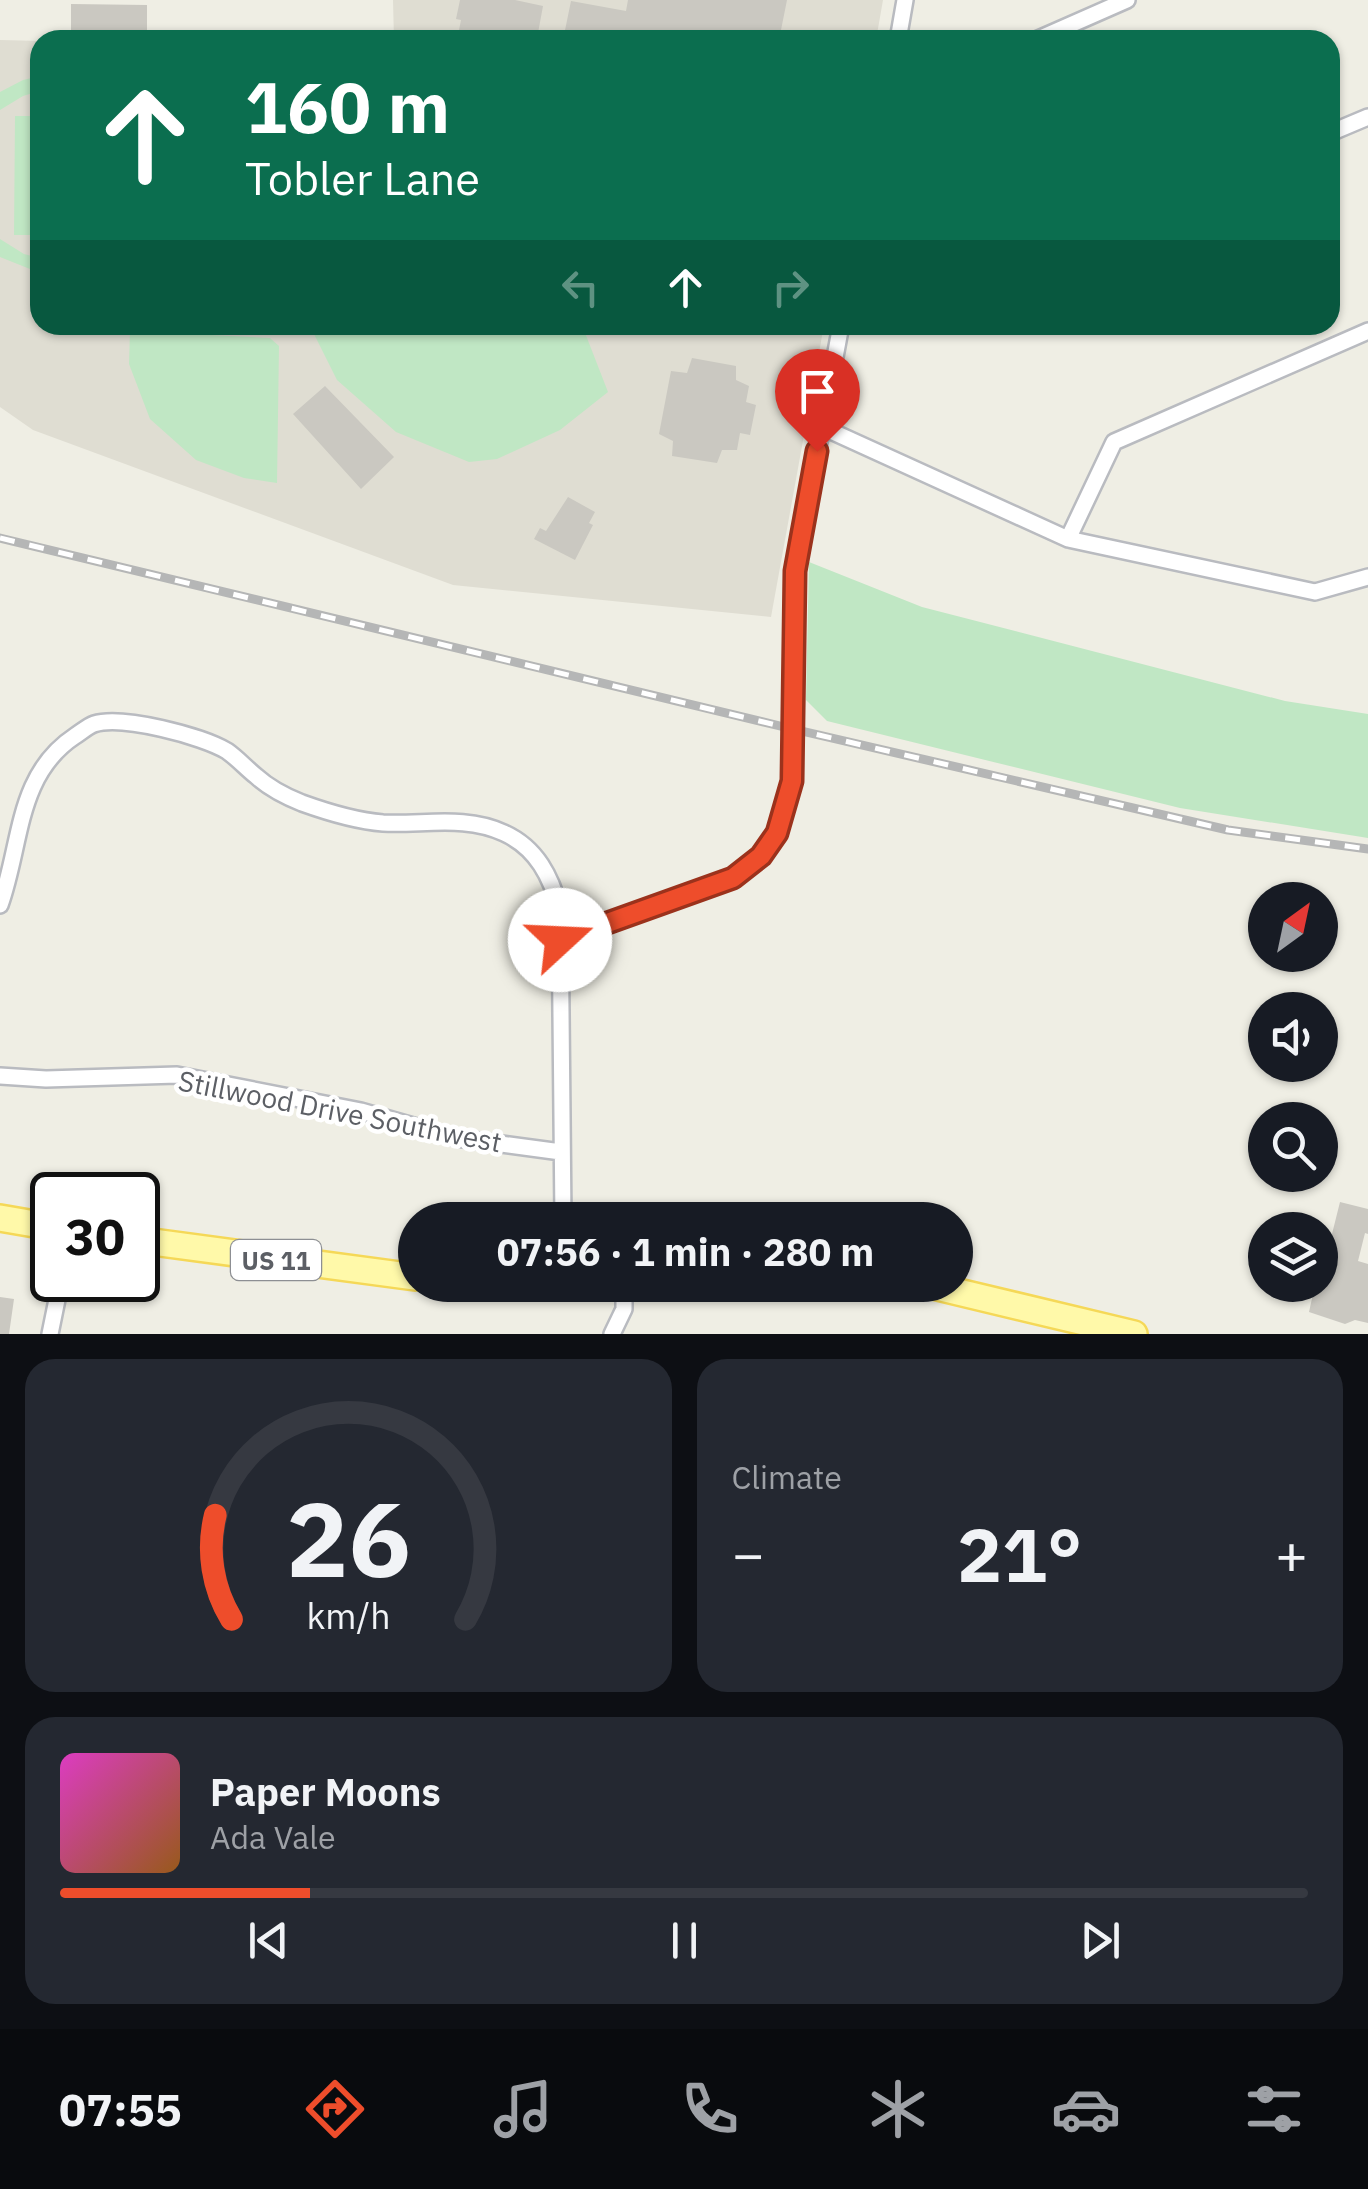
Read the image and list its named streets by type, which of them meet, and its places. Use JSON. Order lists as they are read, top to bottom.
{
  "streets": {
    "main road": ["US 11"],
    "street": ["Stillwood Drive Southwest"]
  },
  "north": "top right",
  "page": {
    "turn": ["160 m", "Tobler Lane"],
    "limit": "30",
    "trip": "07:56 · 1 min · 280 m",
    "tile": "Climate",
    "heat": ["−", "21°", "+"],
    "song": ["Paper Moons", "Ada Vale"],
    "tabs": "07:55",
    "gauge": ["26", "km/h"]
  }
}
